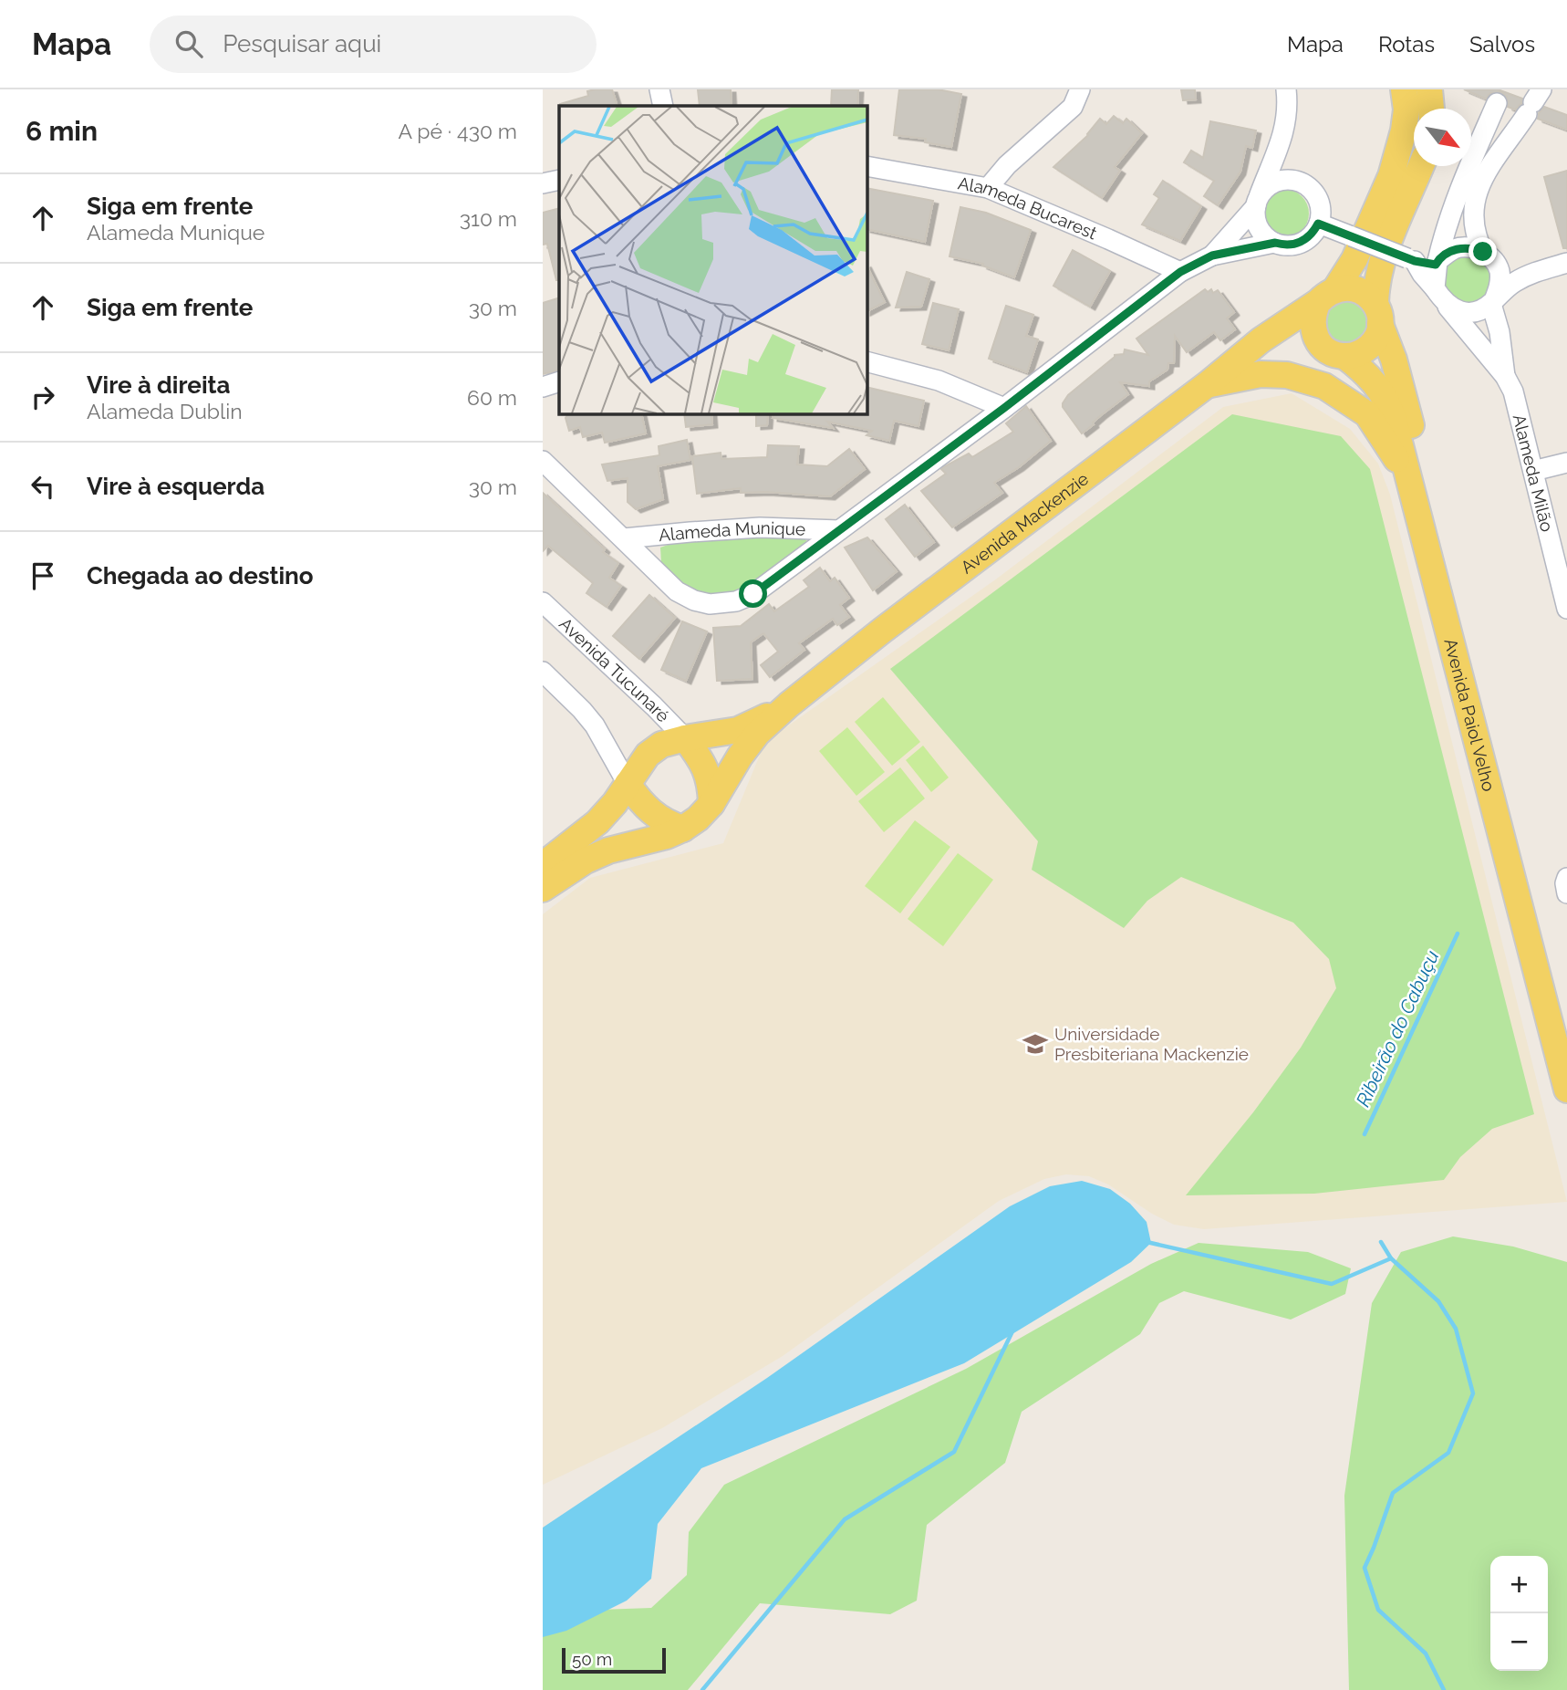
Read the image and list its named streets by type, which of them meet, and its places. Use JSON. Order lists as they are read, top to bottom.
{
  "streets": {
    "main road": ["Avenida Mackenzie", "Avenida Paiol Velho"],
    "street": [
      "Alameda Bucarest",
      "Alameda Milão",
      "Alameda Munique",
      "Avenida Tucunaré"
    ]
  },
  "crossings": [
    ["Alameda Bucarest", "Alameda Munique"],
    ["Avenida Mackenzie", "Avenida Tucunaré"],
    ["Avenida Mackenzie", "Avenida Paiol Velho"]
  ],
  "water": ["Ribeirão do Cabuçu"],
  "places": {
    "school or university": ["Universidade Presbiteriana Mackenzie"]
  },
  "scale_bar": "50 m",
  "north": "bottom right",
  "page": {
    "header": "Mapa",
    "search": "Pesquisar aqui",
    "nav": ["Mapa", "Rotas", "Salvos"],
    "heading": ["6 min", "A pé · 430 m"],
    "list": [
      ["Siga em frente", "Alameda Munique", "310 m"],
      ["Siga em frente", "30 m"],
      ["Vire à direita", "Alameda Dublin", "60 m"],
      ["Vire à esquerda", "30 m"],
      "Chegada ao destino"
    ],
    "map_buttons": ["+", "−"],
    "scale": "50 m"
  }
}
